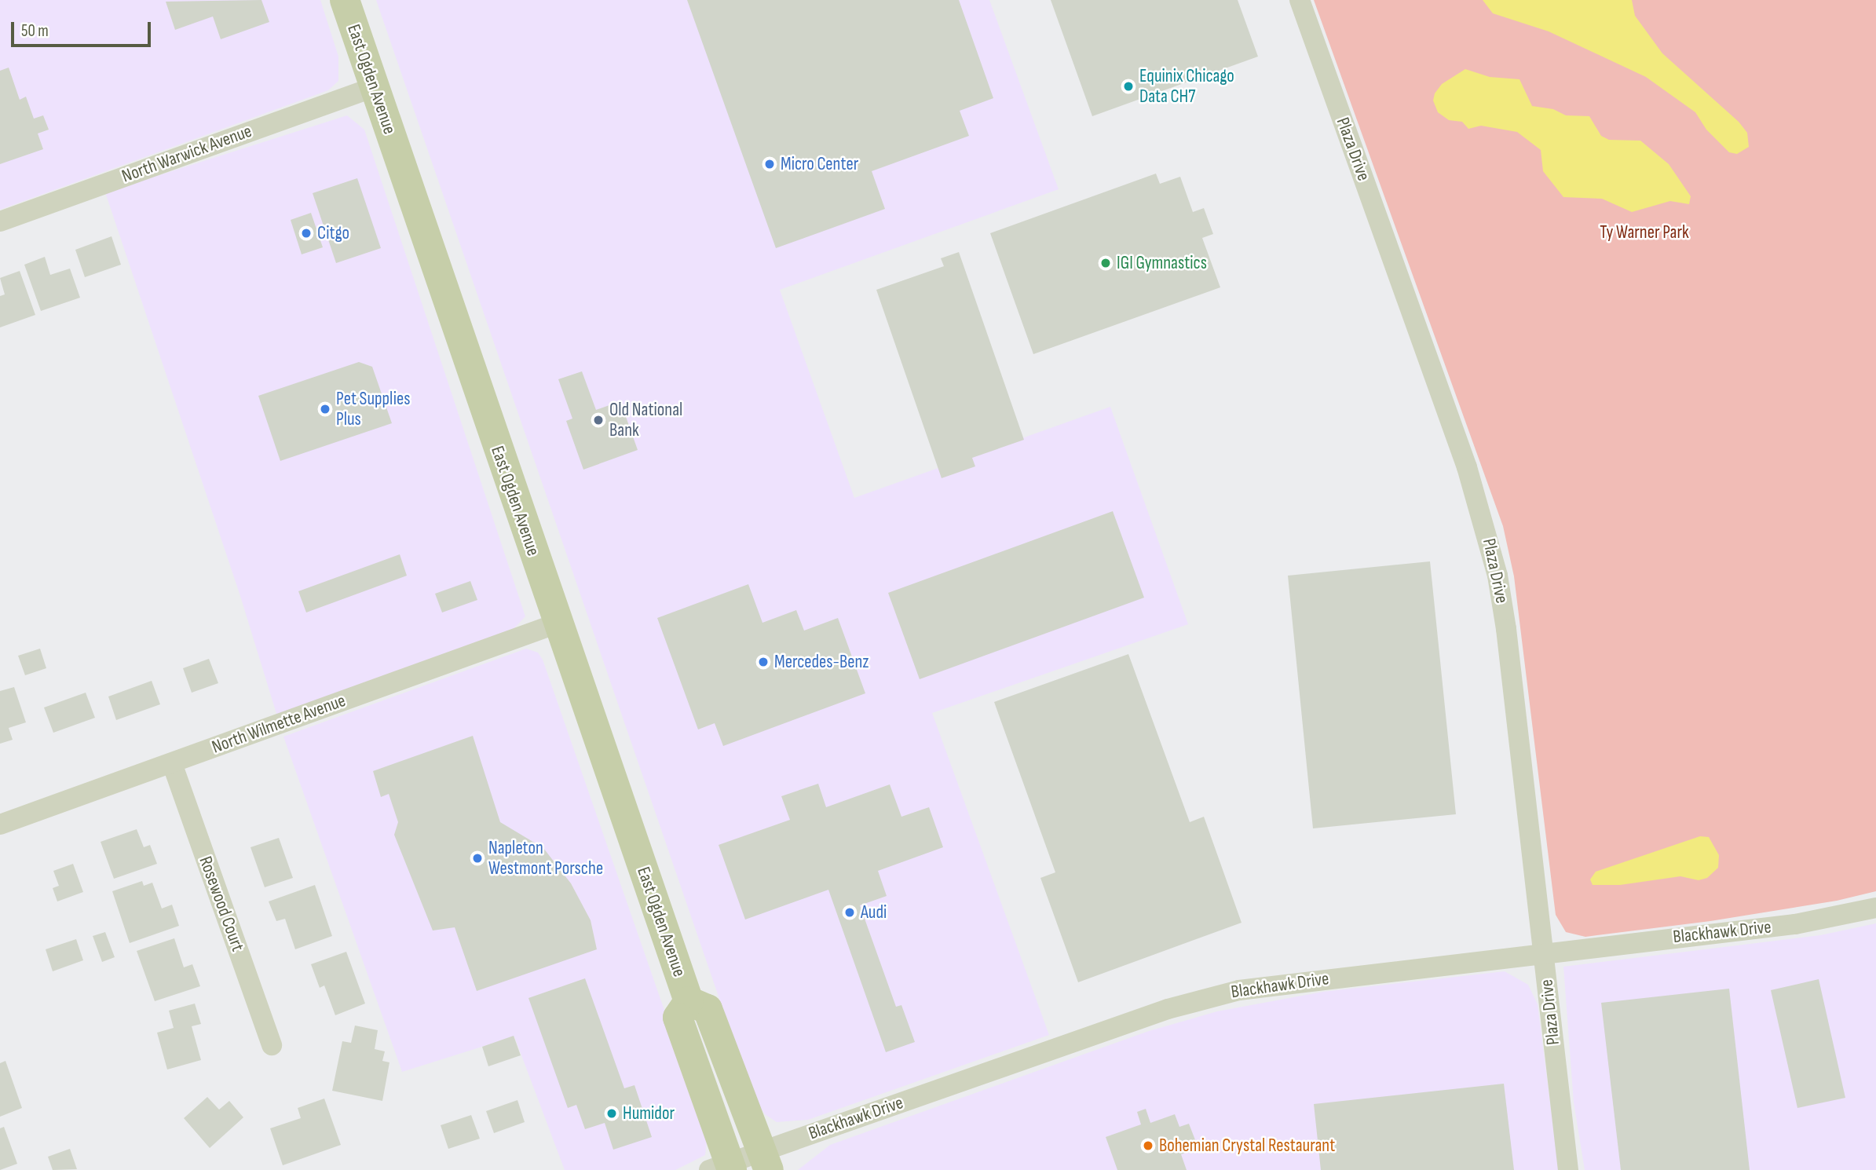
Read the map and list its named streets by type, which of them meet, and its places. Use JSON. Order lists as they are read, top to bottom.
{
  "streets": {
    "main road": ["East Ogden Avenue"],
    "street": [
      "Plaza Drive",
      "North Warwick Avenue",
      "North Wilmette Avenue",
      "Rosewood Court",
      "Blackhawk Drive"
    ]
  },
  "crossings": [
    ["East Ogden Avenue", "North Warwick Avenue"],
    ["East Ogden Avenue", "North Wilmette Avenue"],
    ["East Ogden Avenue", "Blackhawk Drive"],
    ["Plaza Drive", "Blackhawk Drive"],
    ["North Wilmette Avenue", "Rosewood Court"]
  ],
  "parks": ["Ty Warner Park"],
  "places": [
    "Equinix Chicago Data CH7",
    "Micro Center",
    "Citgo",
    "IGI Gymnastics",
    "Pet Supplies Plus",
    "Old National Bank",
    "Mercedes-Benz",
    "Napleton Westmont Porsche",
    "Audi",
    "Humidor",
    "Bohemian Crystal Restaurant"
  ],
  "scale_bar": "50 m"
}
